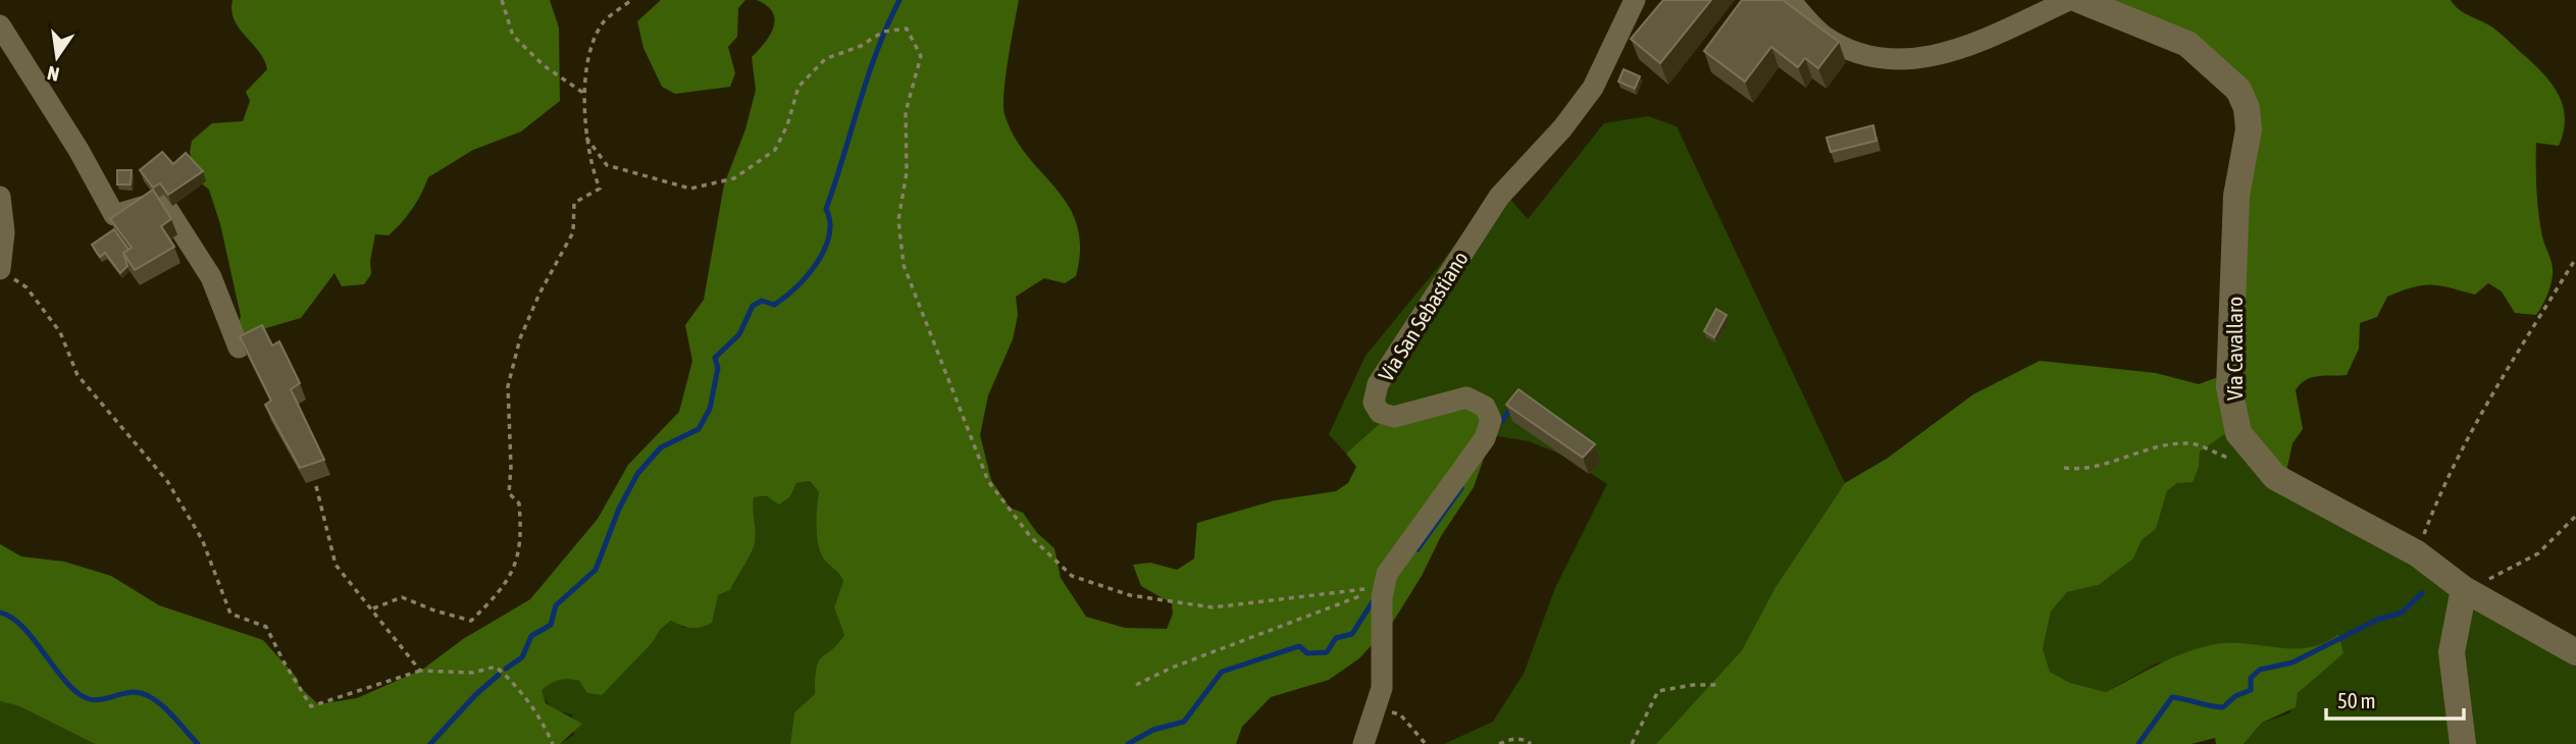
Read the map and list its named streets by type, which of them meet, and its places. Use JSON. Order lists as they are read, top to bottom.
{
  "streets": {
    "street": ["Via San Sebastiano", "Via Cavallaro"]
  },
  "scale_bar": "50 m",
  "north": "bottom"
}
